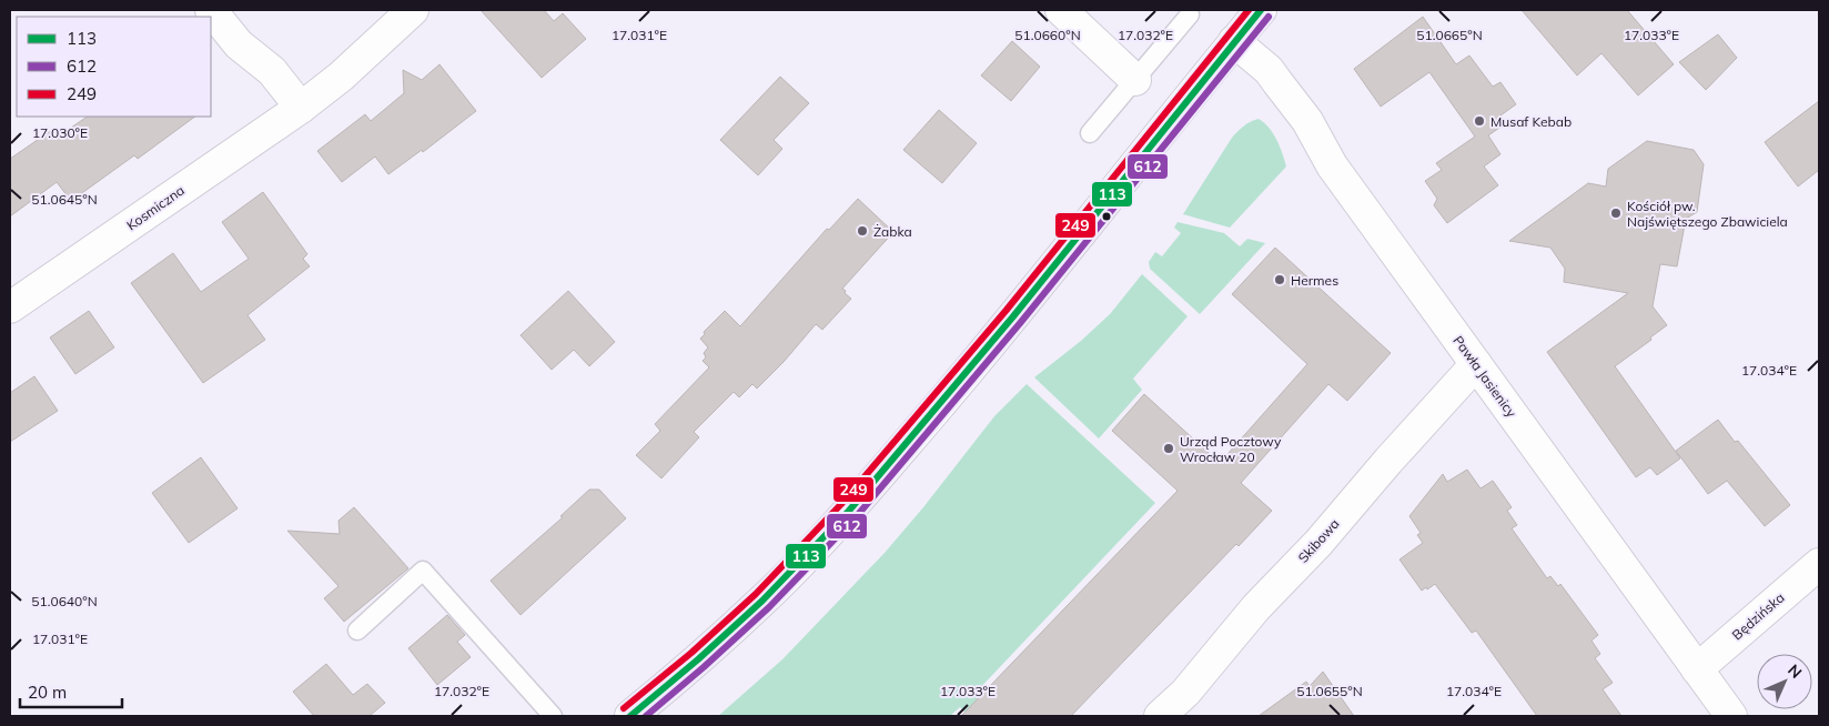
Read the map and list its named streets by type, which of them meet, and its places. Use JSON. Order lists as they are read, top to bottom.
{
  "streets": {
    "street": [
      "Kosmiczna",
      "Pawła Jasienicy",
      "Skibowa",
      "Będzińska"
    ]
  },
  "crossings": [
    ["Pawła Jasienicy", "Skibowa"],
    ["Pawła Jasienicy", "Będzińska"]
  ],
  "places": [
    "Musaf Kebab",
    "Kościół pw. Najświętszego Zbawiciela",
    "Żabka",
    "Hermes",
    "Urząd Pocztowy Wrocław 20"
  ],
  "lines": ["transit line 113", "transit line 249", "transit line 612"],
  "legend": ["113", "612", "249"],
  "scale_bar": "20 m",
  "north": "top right",
  "coordinates": [
    "17.031°E",
    "51.0660°N",
    "17.032°E",
    "51.0665°N",
    "17.033°E",
    "17.030°E",
    "51.0645°N",
    "17.034°E",
    "51.0640°N",
    "51.0655°N"
  ]
}
